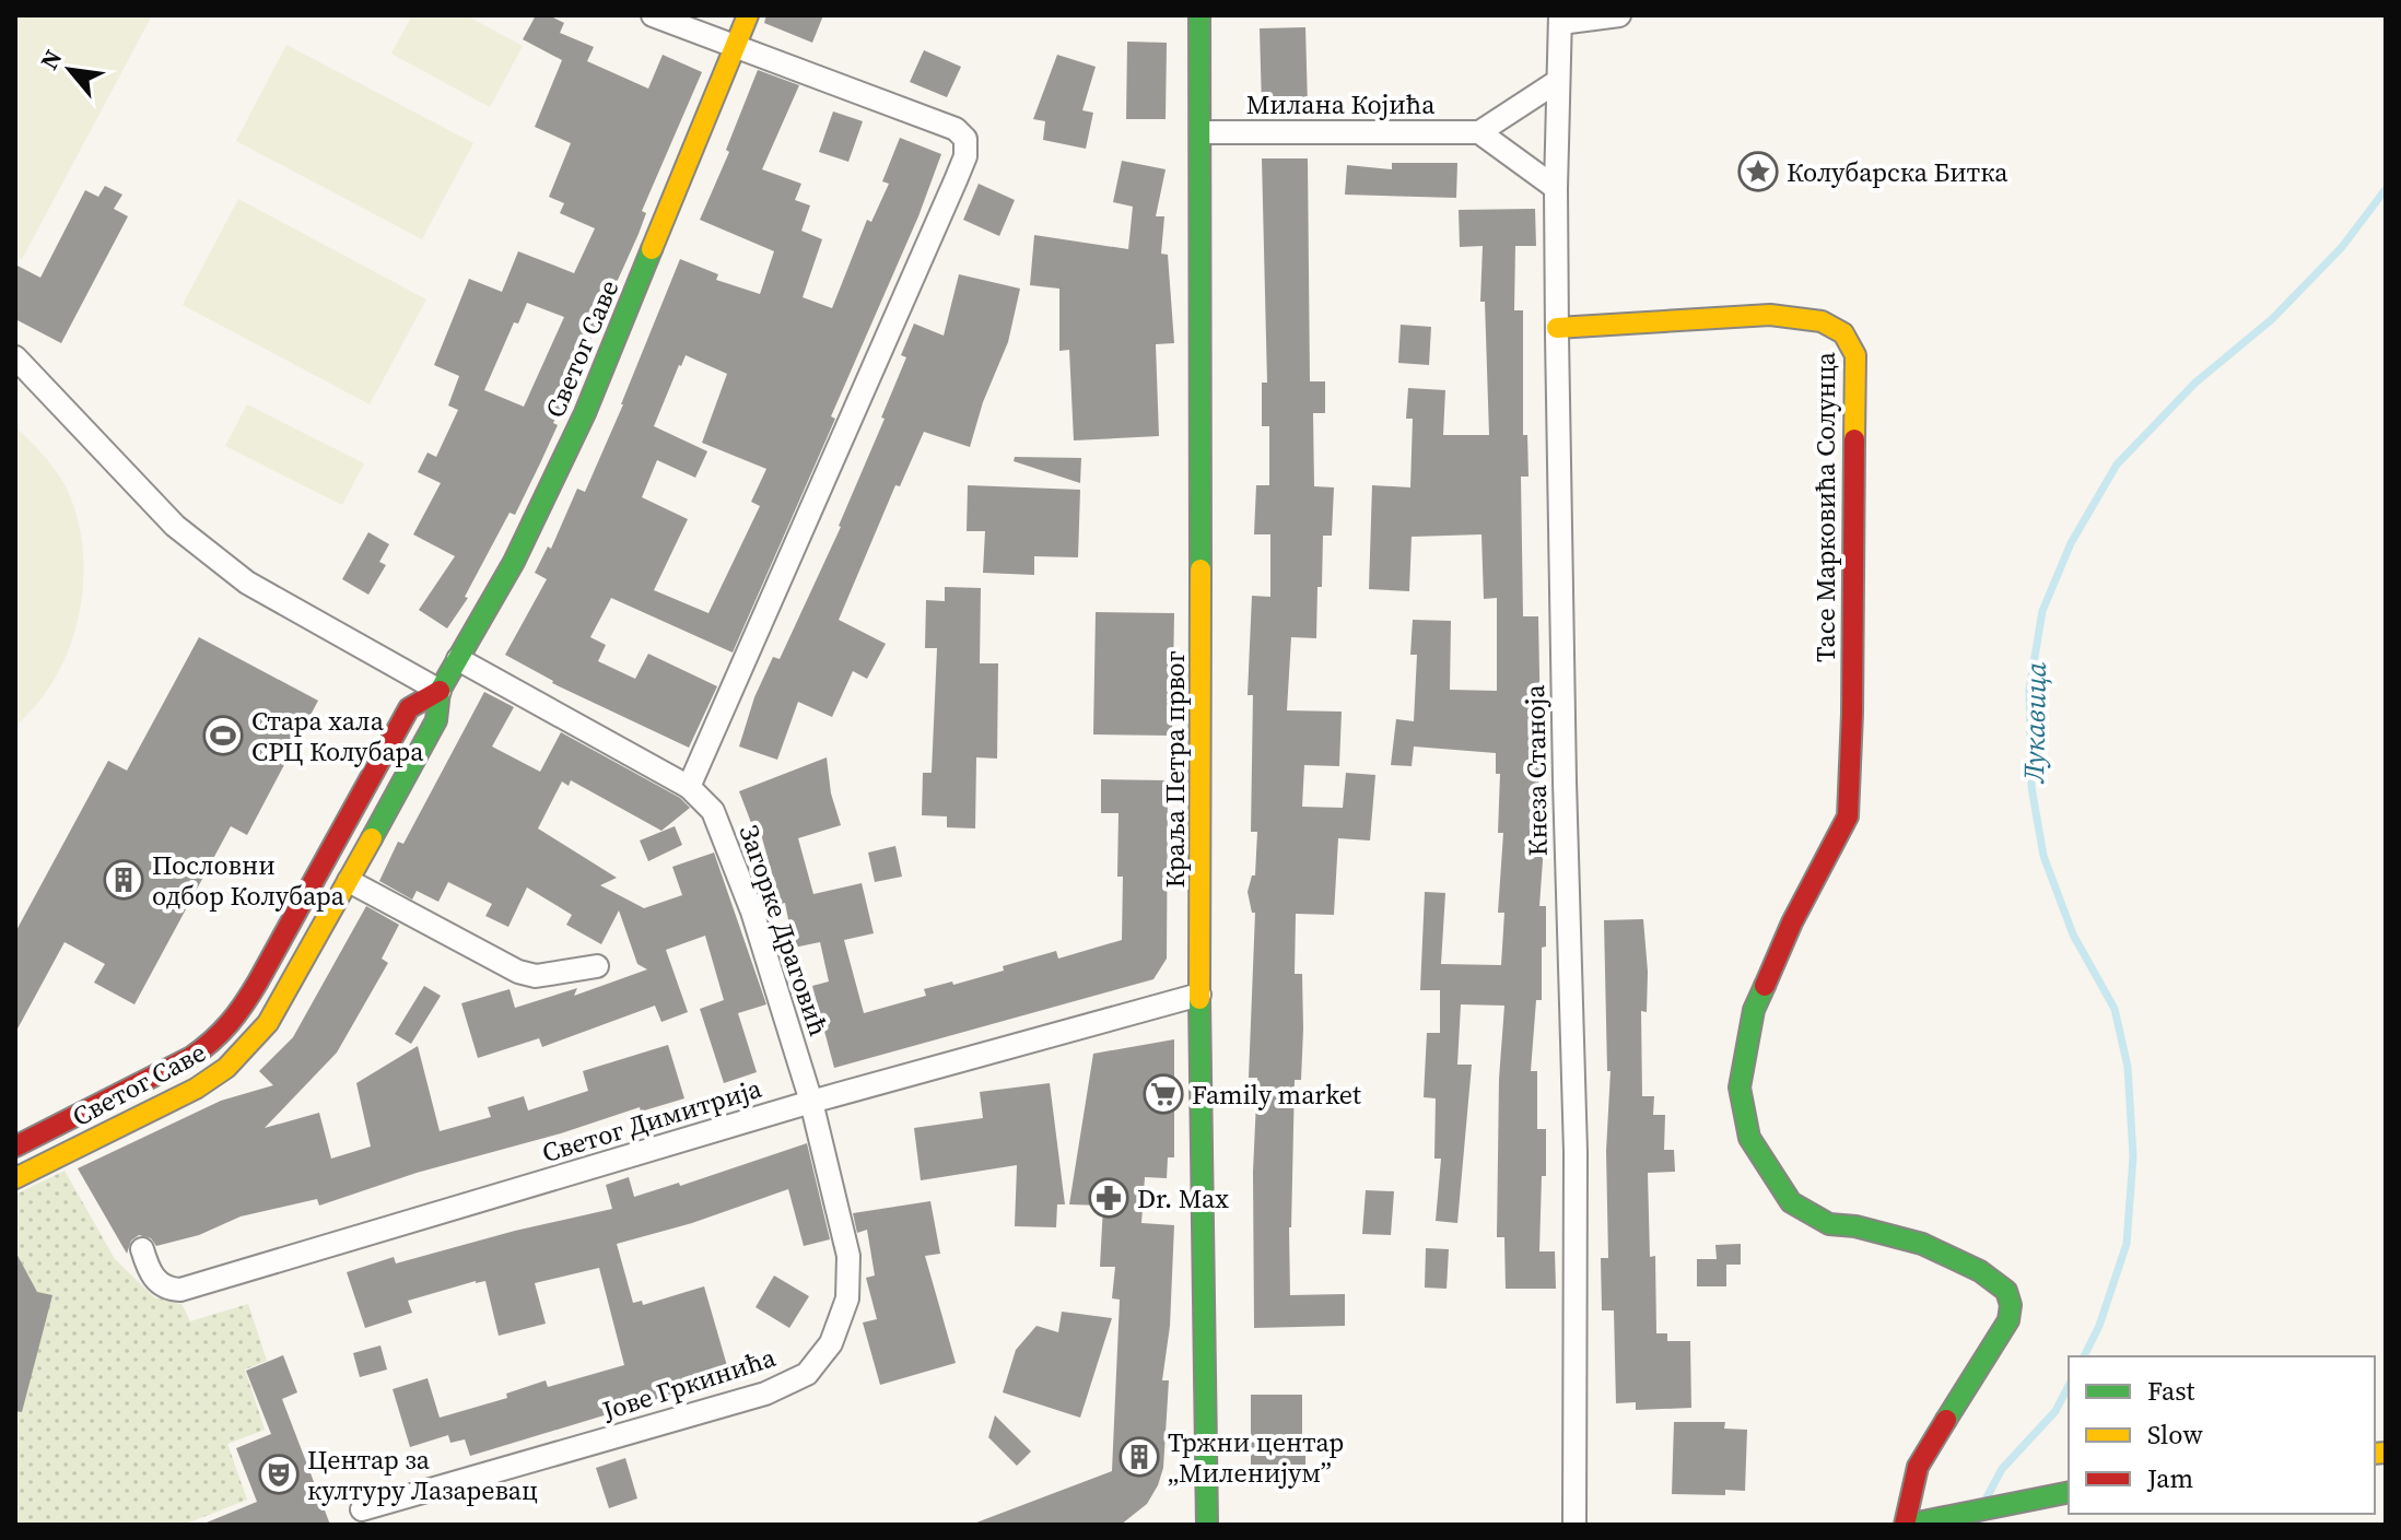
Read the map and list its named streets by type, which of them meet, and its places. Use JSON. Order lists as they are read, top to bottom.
{
  "streets": {
    "street": [
      "Милана Којића",
      "Светог Саве",
      "Тасе Марковића Солунца",
      "Краља Петра првог",
      "Кнеза Станоја",
      "Загорке Драговић",
      "Светог Димитрија",
      "Јове Гркинића"
    ]
  },
  "crossings": [
    ["Милана Којића", "Краља Петра првог"],
    ["Светог Саве", "Загорке Драговић"],
    ["Тасе Марковића Солунца", "Кнеза Станоја"],
    ["Краља Петра првог", "Светог Димитрија"],
    ["Загорке Драговић", "Светог Димитрија"],
    ["Загорке Драговић", "Јове Гркинића"],
    ["Светог Димитрија", "Јове Гркинића"]
  ],
  "water": ["Лукавица"],
  "places": {
    "place": ["Колубарска Битка"],
    "sports": ["Стара хала СРЦ Колубара"],
    "building": ["Пословни одбор Колубара", "Тржни центар „Миленијум”"],
    "supermarket": ["Family market"],
    "pharmacy": ["Dr. Max"],
    "theatre": ["Центар за културу Лазаревац"]
  },
  "legend": ["Fast", "Slow", "Jam"],
  "north": "top left"
}
